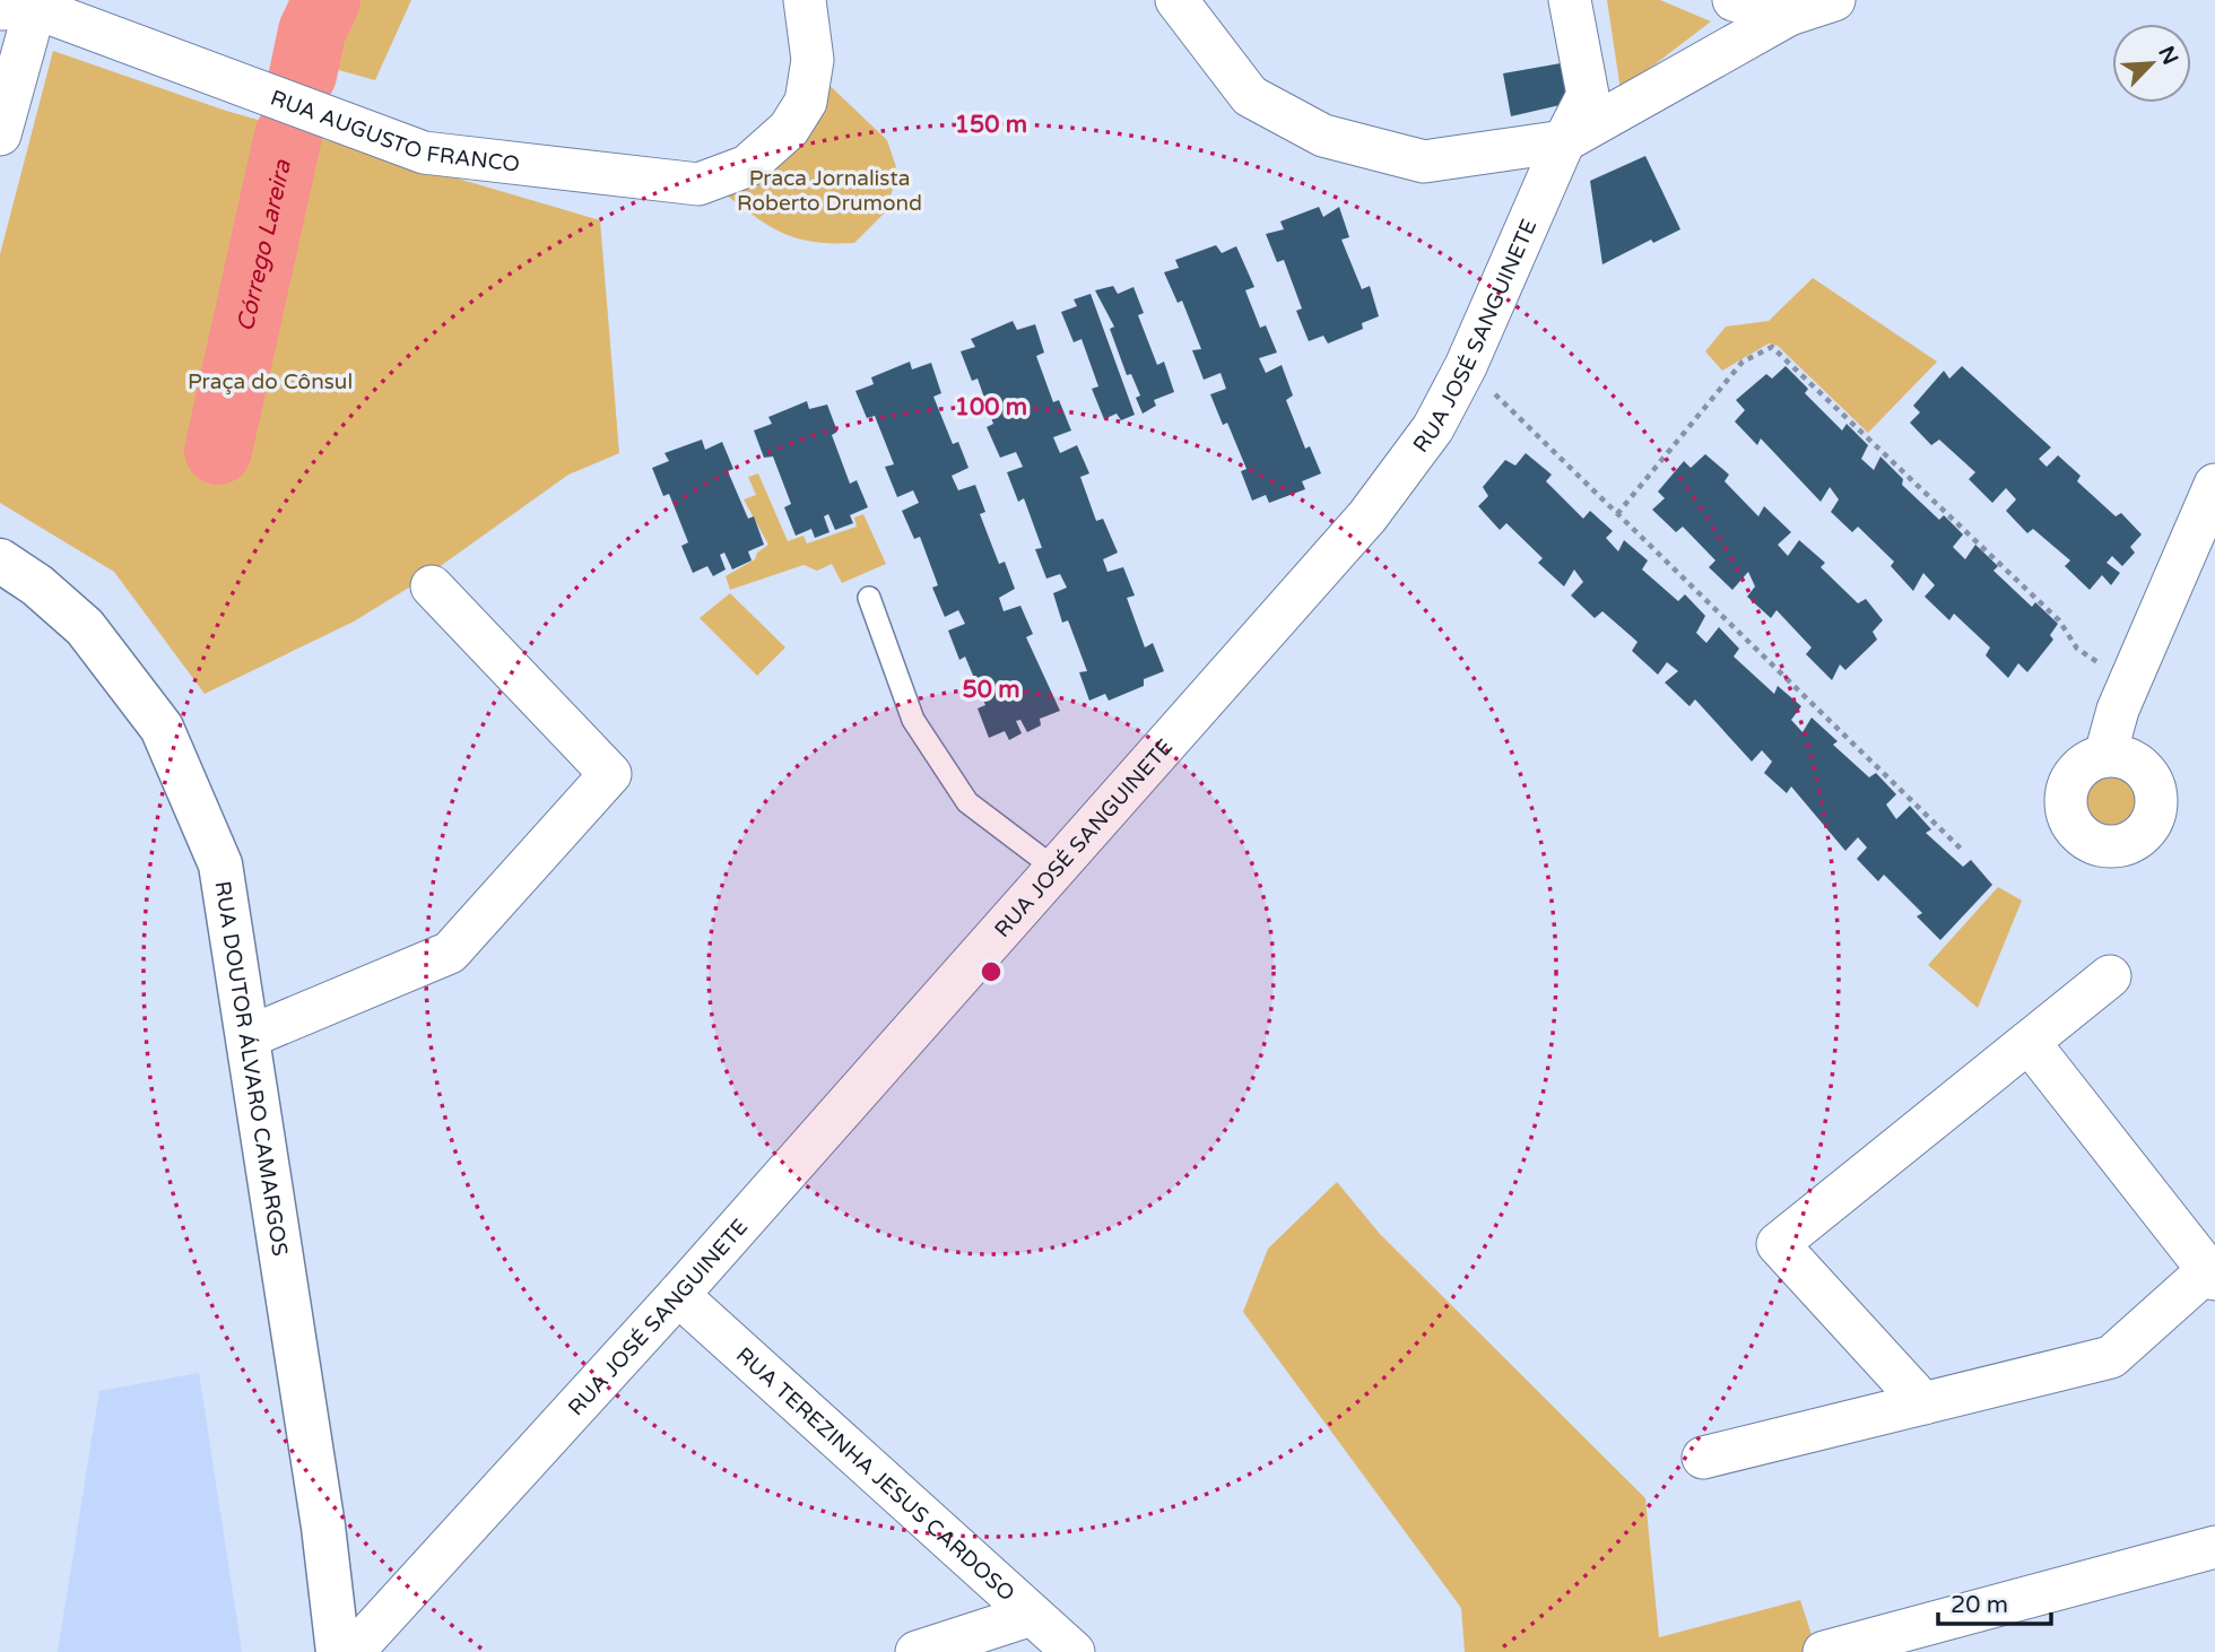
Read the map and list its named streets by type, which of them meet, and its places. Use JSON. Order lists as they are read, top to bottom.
{
  "streets": {
    "main road": ["RUA DOUTOR ÁLVARO CAMARGOS"],
    "street": ["RUA AUGUSTO FRANCO", "RUA JOSÉ SANGUINETE", "RUA TEREZINHA JESUS CARDOSO"]
  },
  "crossings": [
    ["RUA JOSÉ SANGUINETE", "RUA TEREZINHA JESUS CARDOSO"]
  ],
  "water": ["Córrego Lareira"],
  "parks": ["Praca Jornalista Roberto Drumond", "Praça do Cônsul"],
  "scale_bar": "20 m",
  "north": "top right",
  "rings": ["150 m", "100 m", "50 m"]
}
